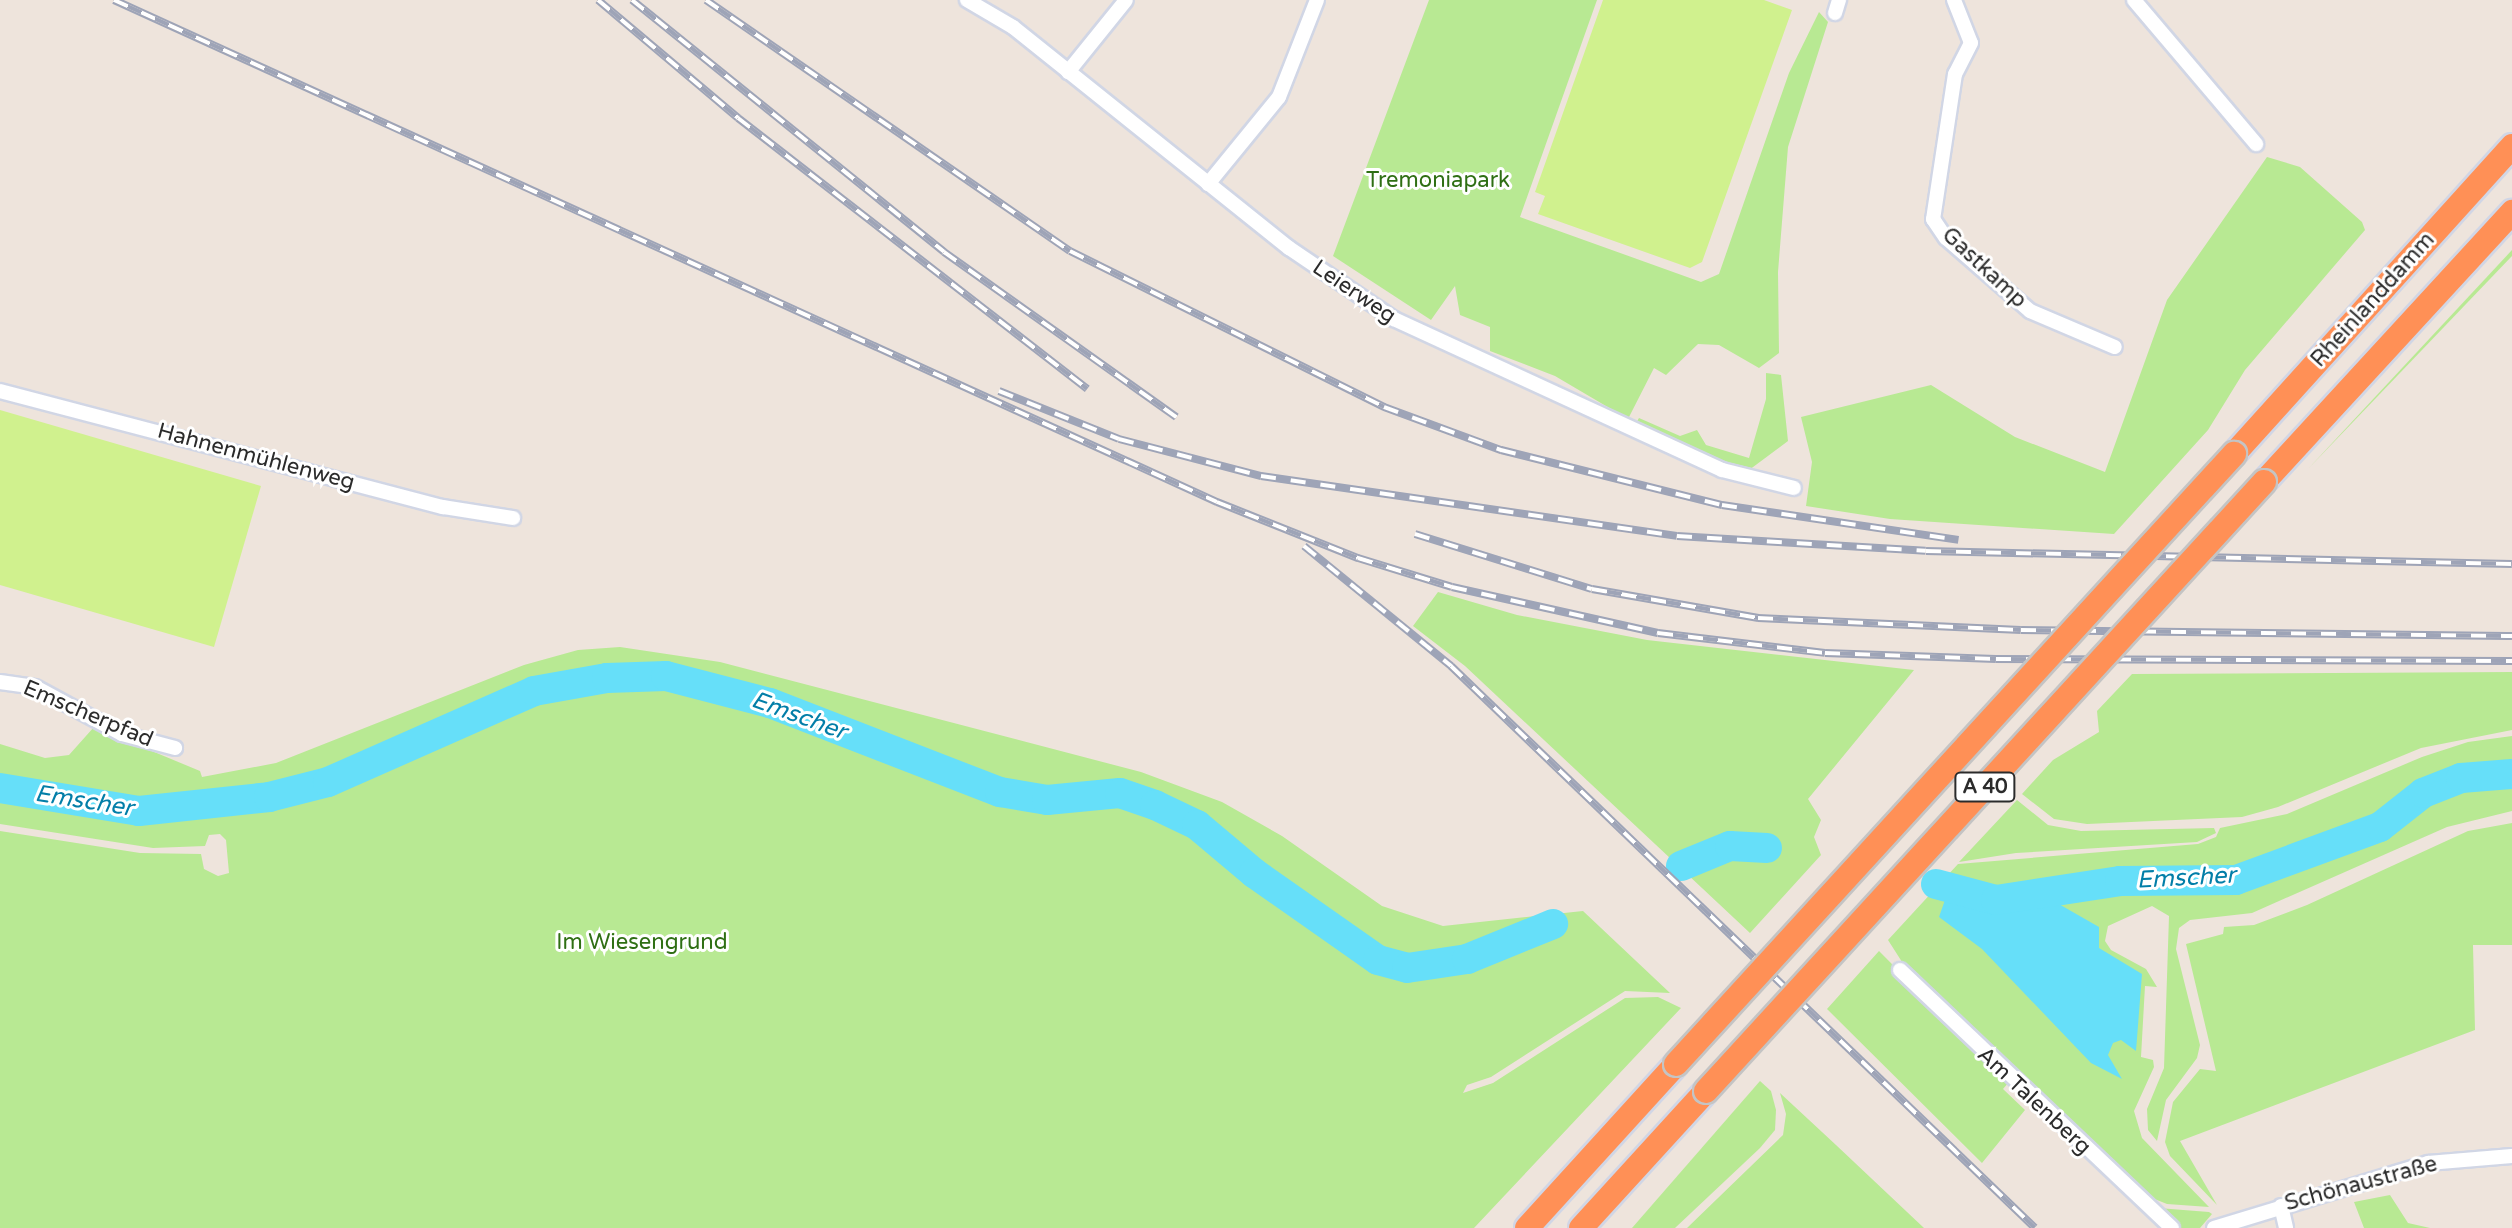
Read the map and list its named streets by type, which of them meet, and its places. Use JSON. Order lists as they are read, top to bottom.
{
  "streets": {
    "highway": ["Rheinlanddamm", "A 40"],
    "street": [
      "Gastkamp",
      "Leierweg",
      "Hahnenmühlenweg",
      "Emscherpfad",
      "Am Talenberg",
      "Schönaustraße"
    ]
  },
  "water": ["Emscher"],
  "parks": ["Tremoniapark", "Im Wiesengrund"]
}
